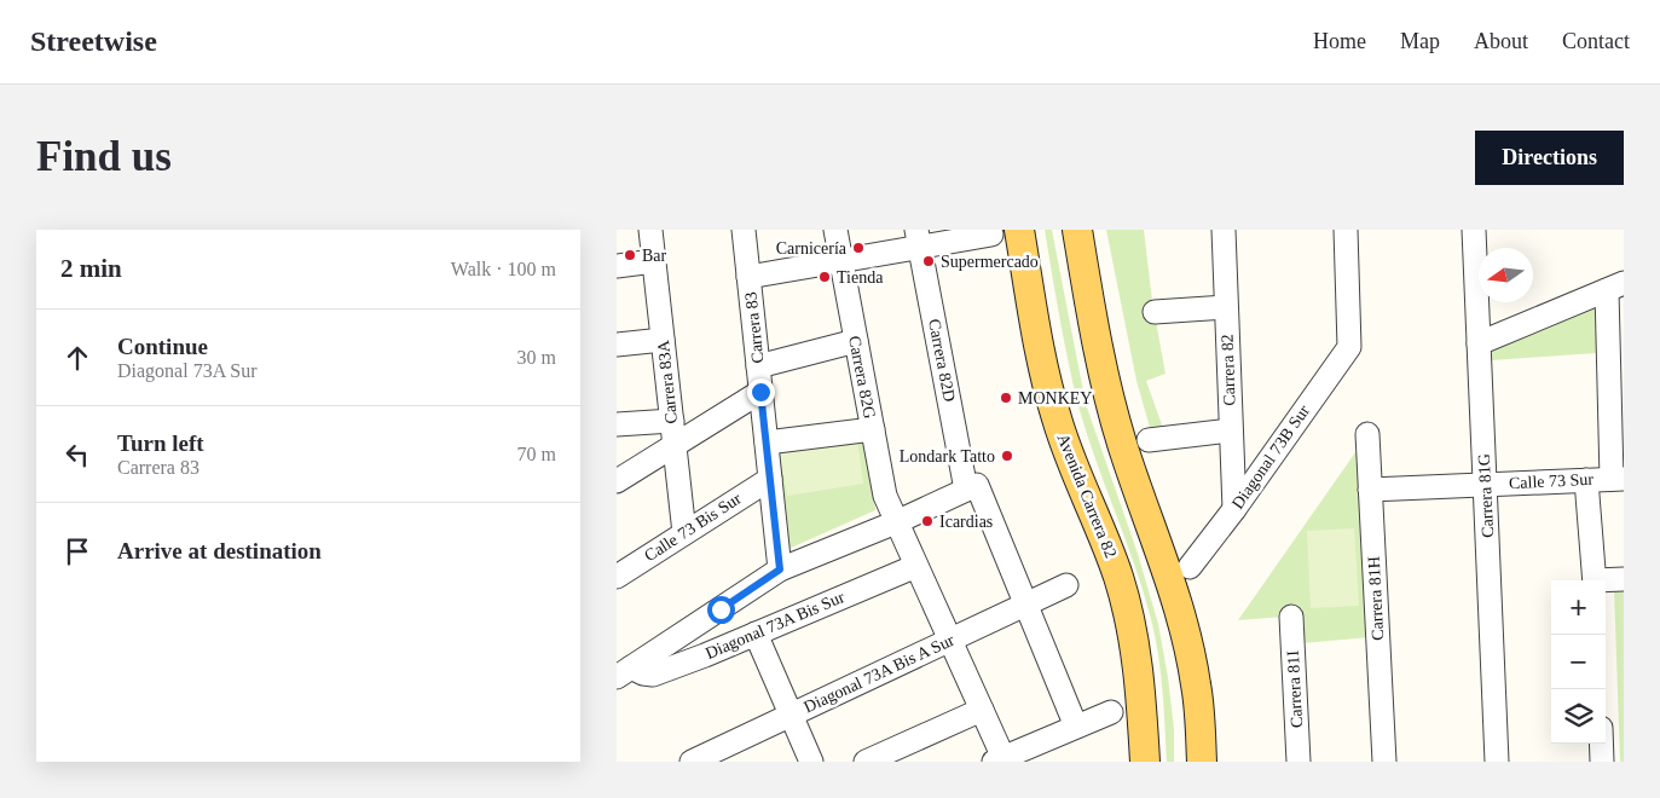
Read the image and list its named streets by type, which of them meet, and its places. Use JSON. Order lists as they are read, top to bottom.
{
  "streets": {
    "main road": ["Avenida Carrera 82"],
    "street": [
      "Carrera 83",
      "Carrera 82D",
      "Carrera 82",
      "Carrera 82G",
      "Carrera 83A",
      "Diagonal 73B Sur",
      "Calle 73 Sur",
      "Carrera 81G",
      "Calle 73 Bis Sur",
      "Carrera 81H",
      "Diagonal 73A Bis Sur",
      "Diagonal 73A Bis A Sur",
      "Carrera 81I"
    ]
  },
  "crossings": [
    ["Carrera 83", "Calle 73 Bis Sur"],
    ["Carrera 82D", "Diagonal 73A Bis A Sur"],
    ["Carrera 82", "Diagonal 73B Sur"],
    ["Carrera 82G", "Diagonal 73A Bis Sur"],
    ["Carrera 82G", "Diagonal 73A Bis A Sur"],
    ["Carrera 83A", "Calle 73 Bis Sur"],
    ["Calle 73 Sur", "Carrera 81G"],
    ["Calle 73 Sur", "Carrera 81H"]
  ],
  "places": [
    "Carnicería",
    "Bar",
    "Supermercado",
    "Tienda",
    "MONKEY",
    "Londark Tatto",
    "Icardias"
  ],
  "north": "left",
  "page": {
    "header": "Streetwise",
    "nav": [
      "Home",
      "Map",
      "About",
      "Contact"
    ],
    "buttons": "Directions",
    "title": "Find us",
    "heading": ["2 min", "Walk · 100 m"],
    "list": [
      ["Continue", "Diagonal 73A Sur", "30 m"],
      ["Turn left", "Carrera 83", "70 m"],
      "Arrive at destination"
    ],
    "map_buttons": ["+", "−"]
  }
}
